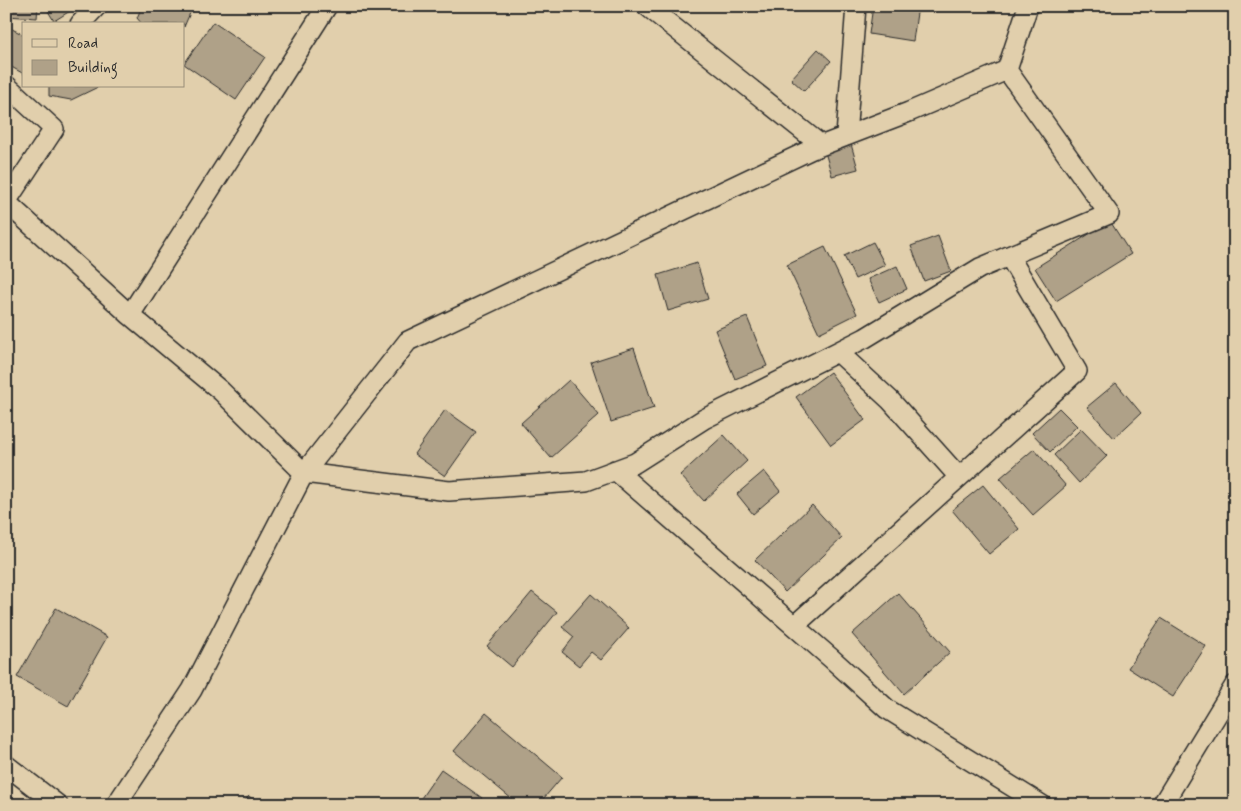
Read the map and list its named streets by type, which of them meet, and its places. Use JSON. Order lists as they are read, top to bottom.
{
  "legend": ["Road", "Building"]
}
